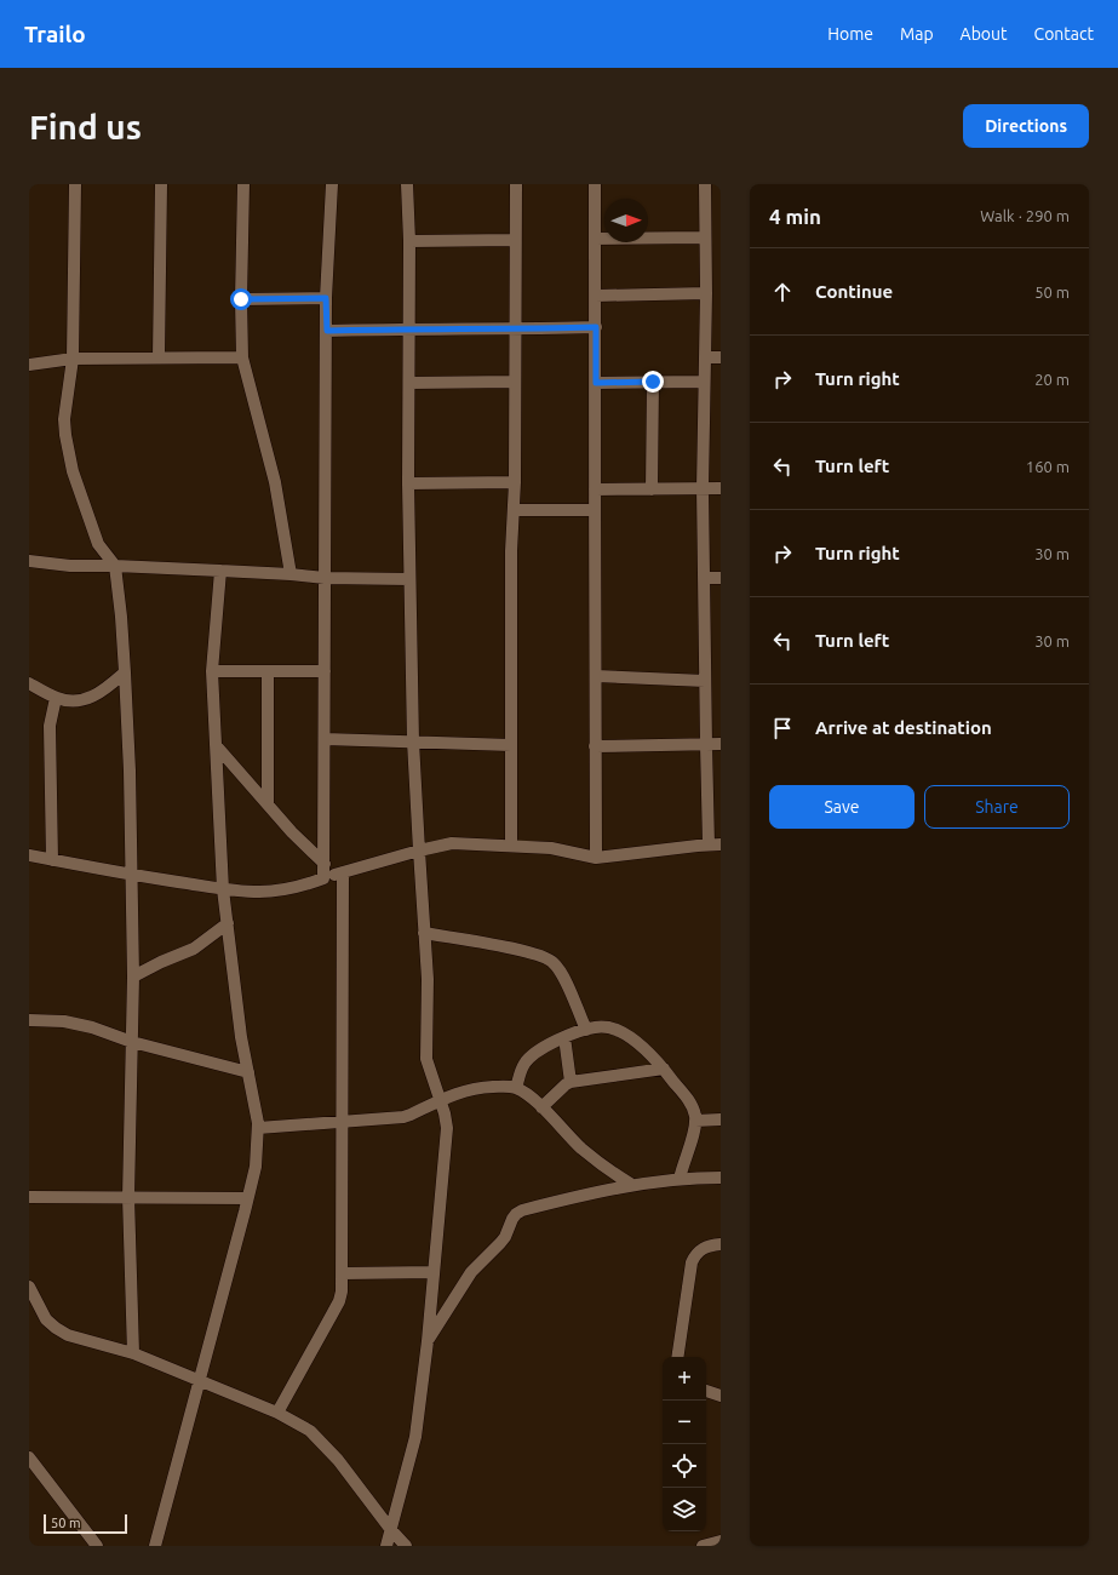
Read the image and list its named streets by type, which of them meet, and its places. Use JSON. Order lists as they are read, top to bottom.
{
  "scale_bar": "50 m",
  "north": "right",
  "page": {
    "header": "Trailo",
    "nav": [
      "Home",
      "Map",
      "About",
      "Contact"
    ],
    "buttons": [
      "Directions",
      ["Save", "Share"]
    ],
    "title": "Find us",
    "heading": ["4 min", "Walk · 290 m"],
    "list": [
      ["Continue", "50 m"],
      ["Turn right", "20 m"],
      ["Turn left", "160 m"],
      ["Turn right", "30 m"],
      ["Turn left", "30 m"],
      "Arrive at destination"
    ],
    "map_buttons": ["+", "−"],
    "scale": "50 m"
  }
}
